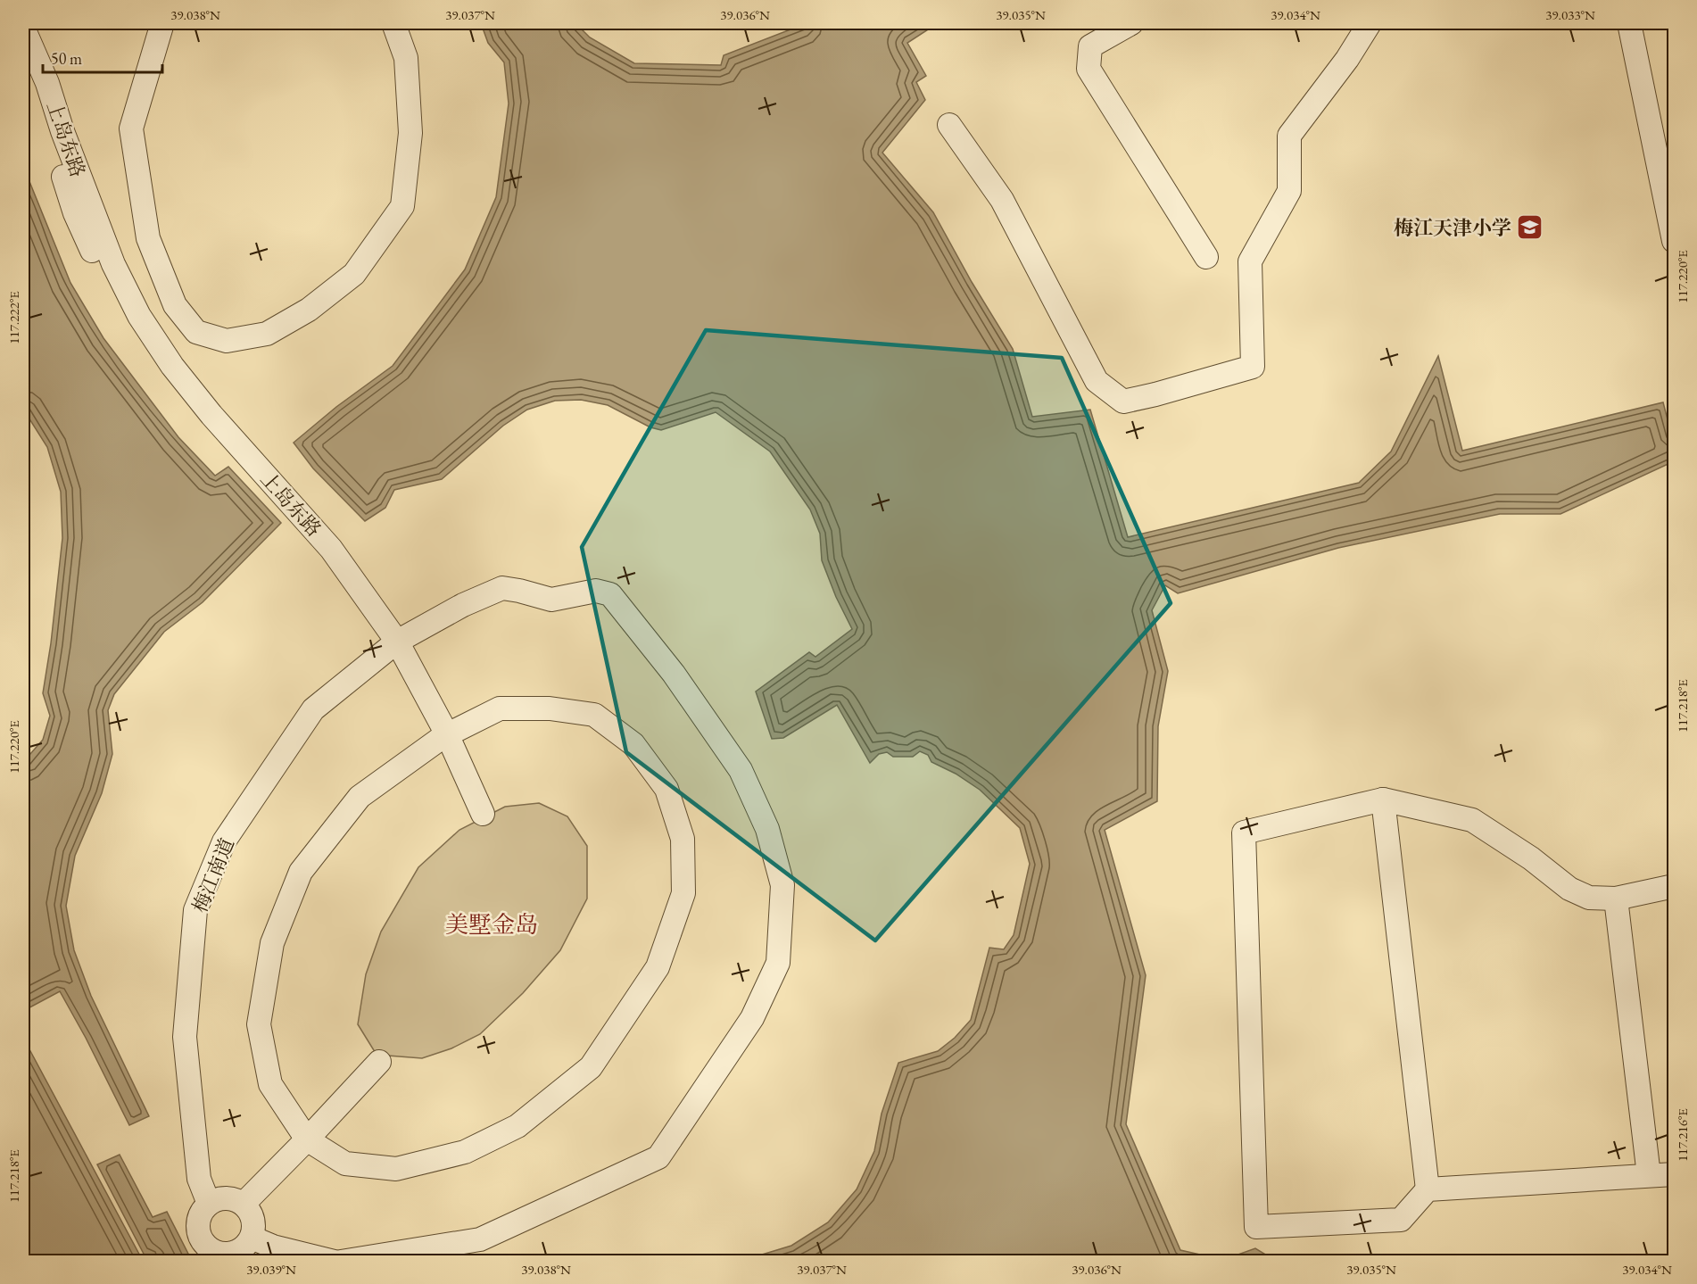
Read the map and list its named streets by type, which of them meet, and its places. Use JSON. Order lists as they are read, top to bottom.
{
  "streets": {
    "street": ["上岛东路", "梅江南道"]
  },
  "crossings": [
    ["上岛东路", "梅江南道"]
  ],
  "districts": ["美墅金岛"],
  "places": {
    "school or university": ["梅江天津小学"]
  },
  "scale_bar": "50 m",
  "coordinates": [
    "39.038°N",
    "39.037°N",
    "39.036°N",
    "39.035°N",
    "39.034°N",
    "39.033°N",
    "117.220°E",
    "117.222°E",
    "117.218°E",
    "117.216°E",
    "39.039°N"
  ]
}
